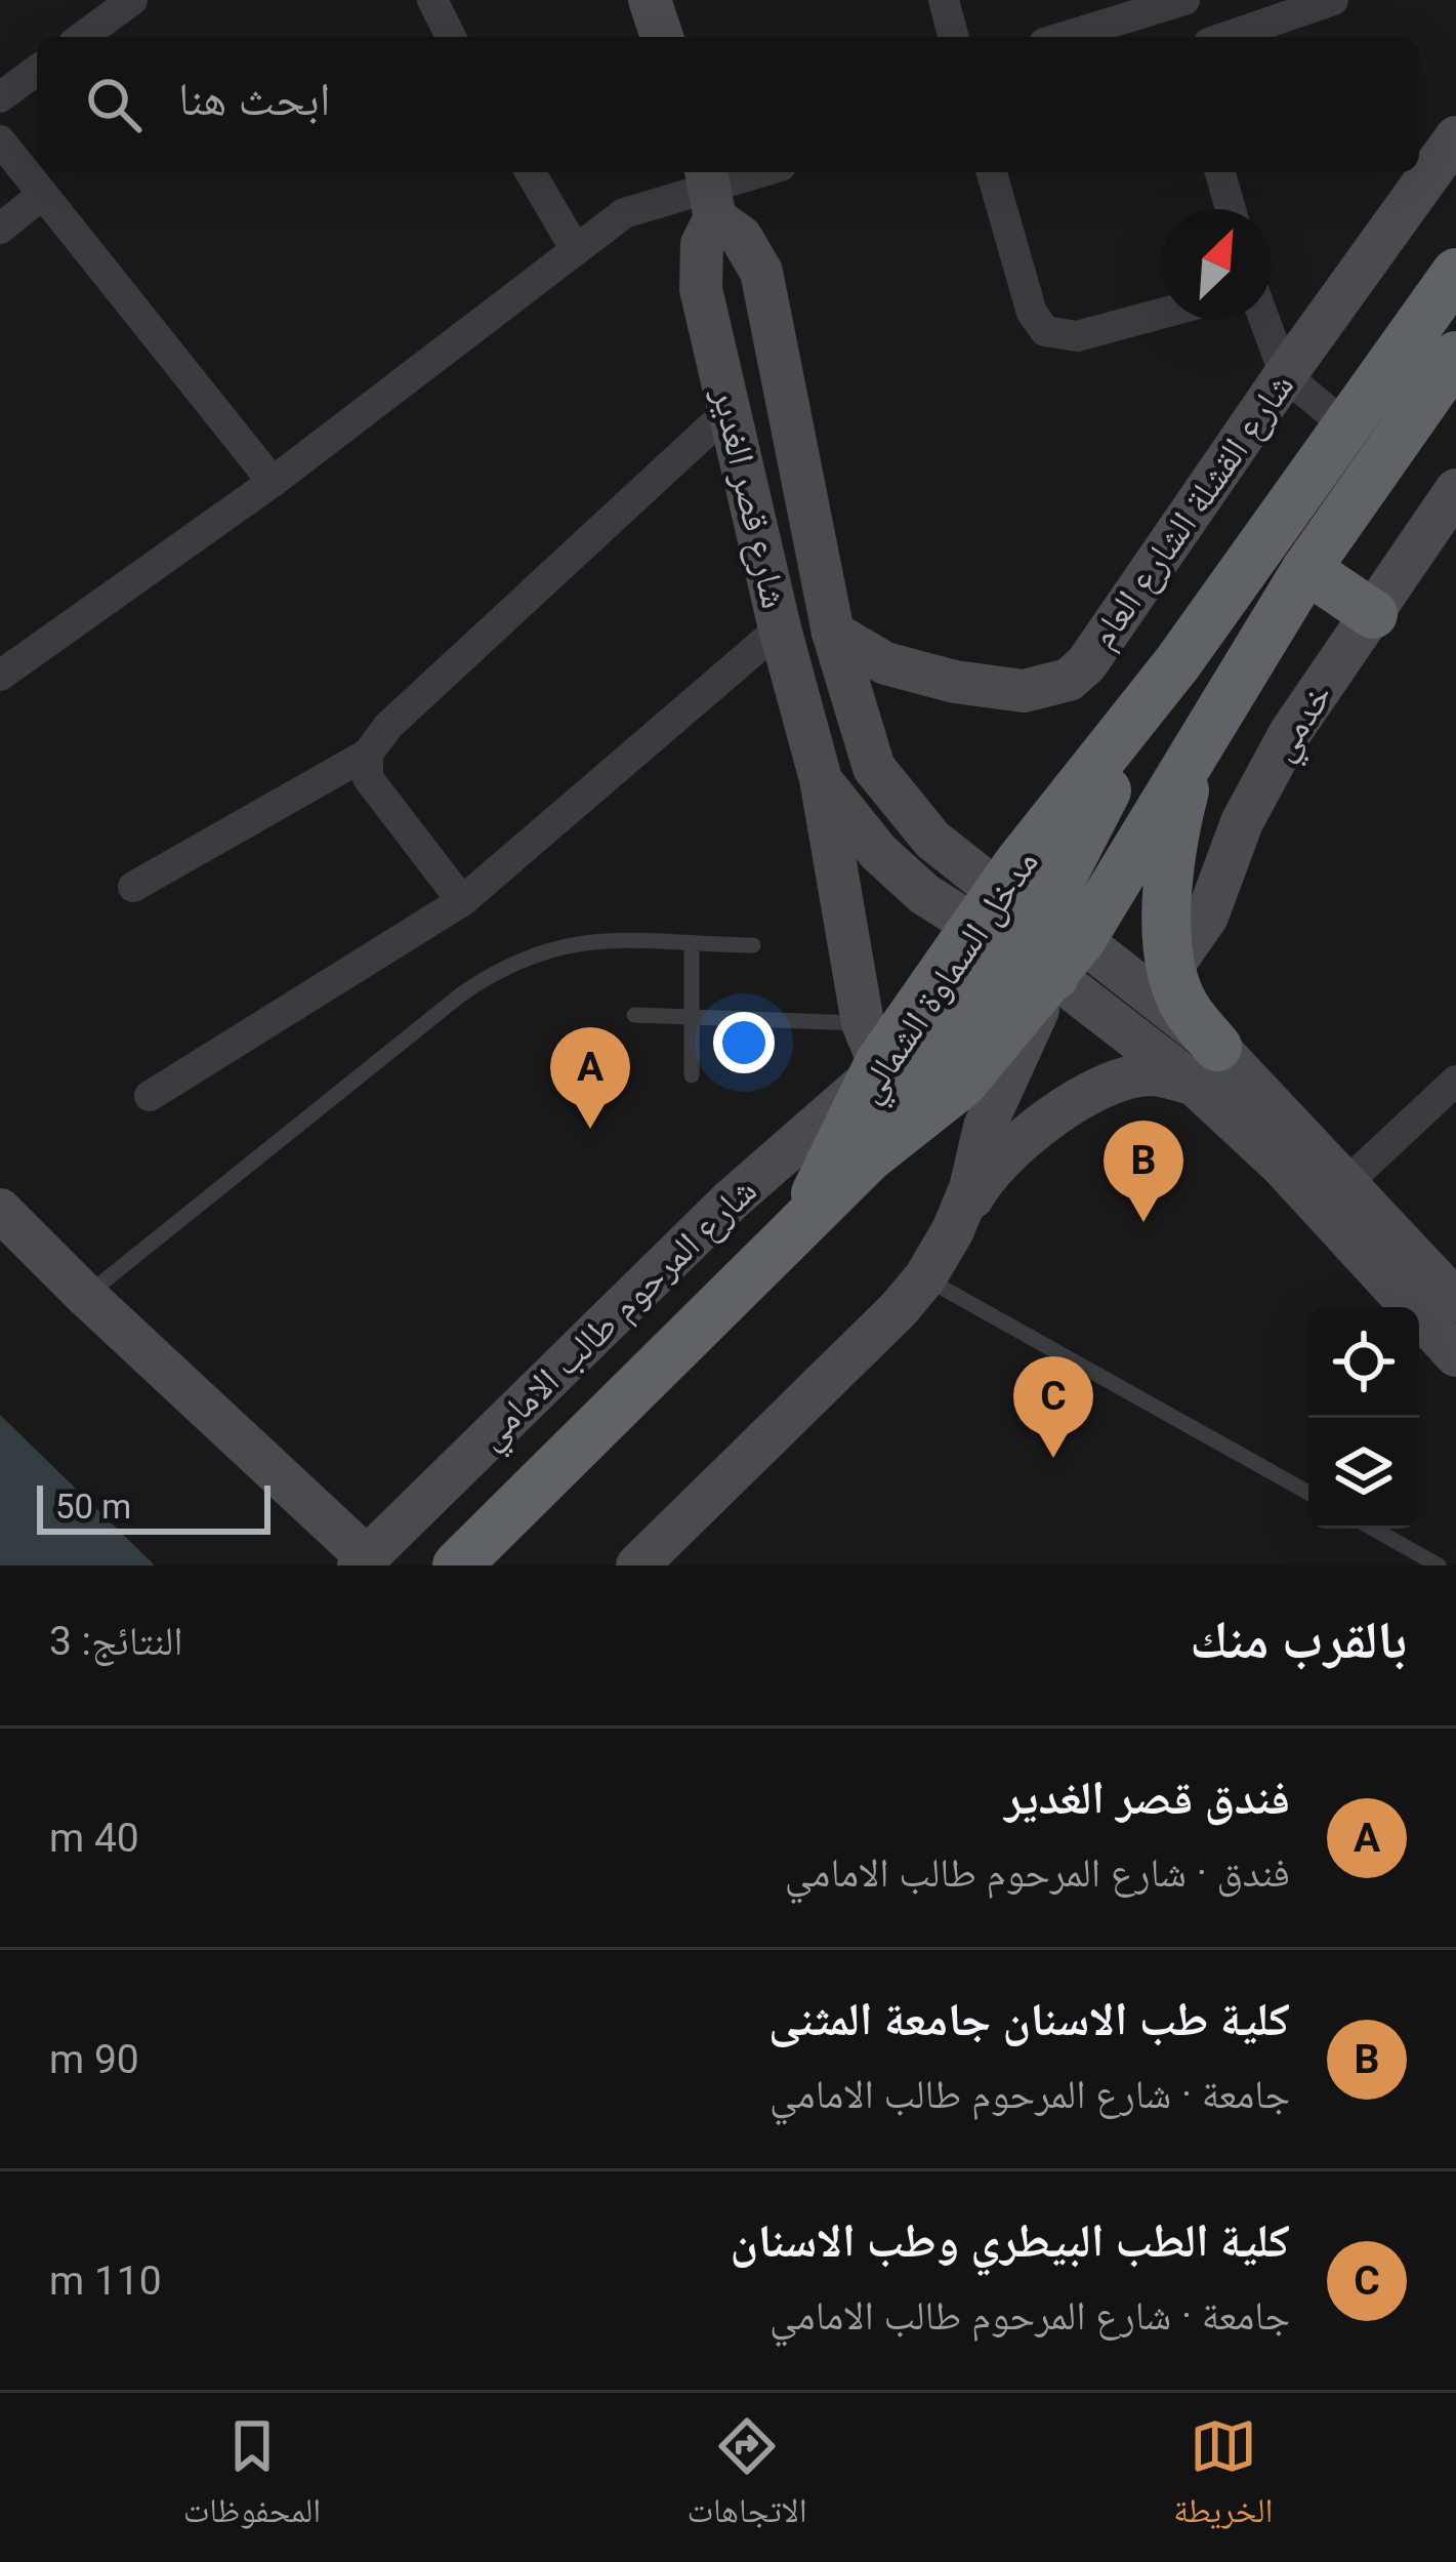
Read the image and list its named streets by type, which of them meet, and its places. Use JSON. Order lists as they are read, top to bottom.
{
  "streets": {
    "highway": ["مدخل السماوة الشمالي"],
    "main road": [
      "شارع قصر الغدير",
      "شارع القشلة الشارع العام",
      "خدمي",
      "شارع المرحوم طالب الامامي"
    ]
  },
  "crossings": [
    ["شارع قصر الغدير", "مدخل السماوة الشمالي"],
    ["شارع قصر الغدير", "شارع المرحوم طالب الامامي"],
    ["مدخل السماوة الشمالي", "شارع المرحوم طالب الامامي"]
  ],
  "scale_bar": "50 m",
  "north": "top right",
  "page": {
    "search": "ابحث هنا",
    "pins": ["A", "B", "C"],
    "scale": "50 m",
    "heading": ["بالقرب منك", "النتائج: 3"],
    "list": [
      {
        "mark": "A",
        "name": "فندق قصر الغدير",
        "note": "فندق · شارع المرحوم طالب الامامي",
        "value": "40 m"
      },
      {
        "mark": "B",
        "name": "كلية طب الاسنان جامعة المثنى",
        "note": "جامعة · شارع المرحوم طالب الامامي",
        "value": "90 m"
      },
      {
        "mark": "C",
        "name": "كلية الطب البيطري وطب الاسنان",
        "note": "جامعة · شارع المرحوم طالب الامامي",
        "value": "110 m"
      }
    ],
    "nav": ["الخريطة", "الاتجاهات", "المحفوظات"]
  }
}
